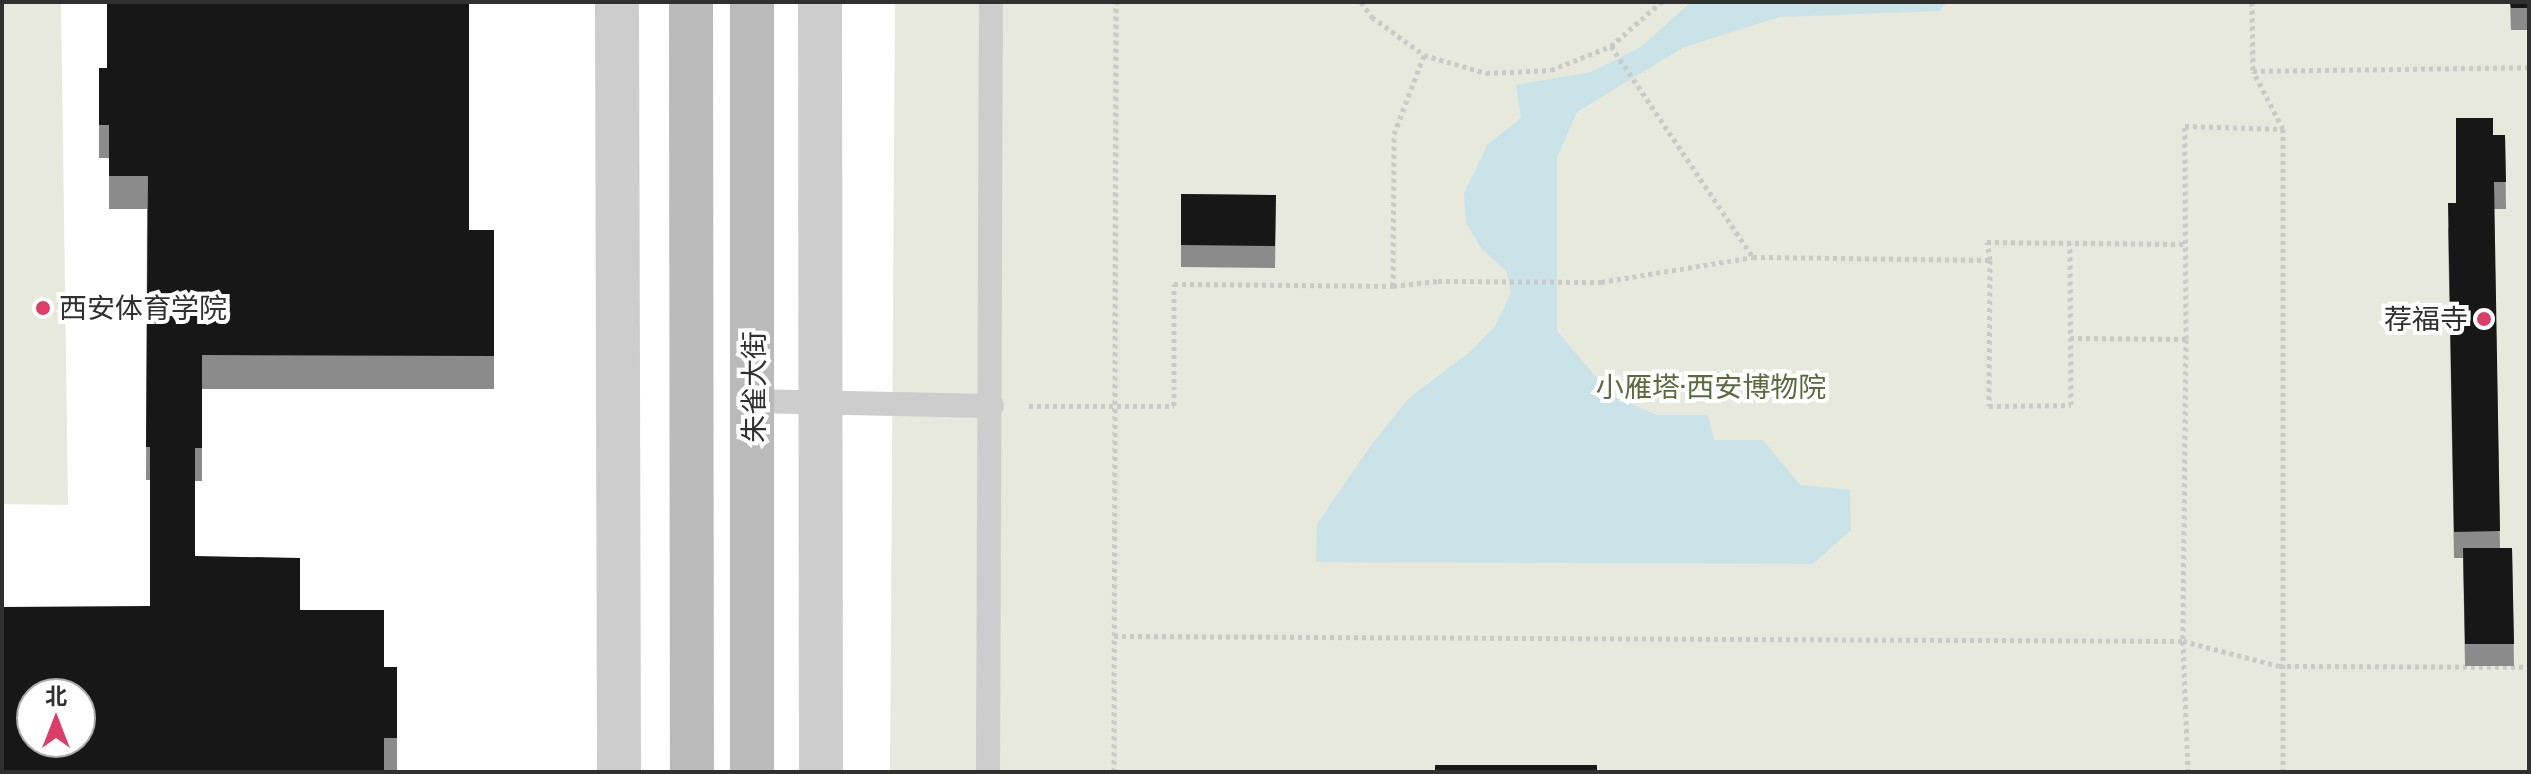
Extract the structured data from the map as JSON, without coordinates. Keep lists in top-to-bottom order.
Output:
{
  "streets": {
    "main road": ["朱雀大街"]
  },
  "parks": ["小雁塔·西安博物院"],
  "places": ["西安体育学院", "荐福寺"],
  "north": "top"
}
